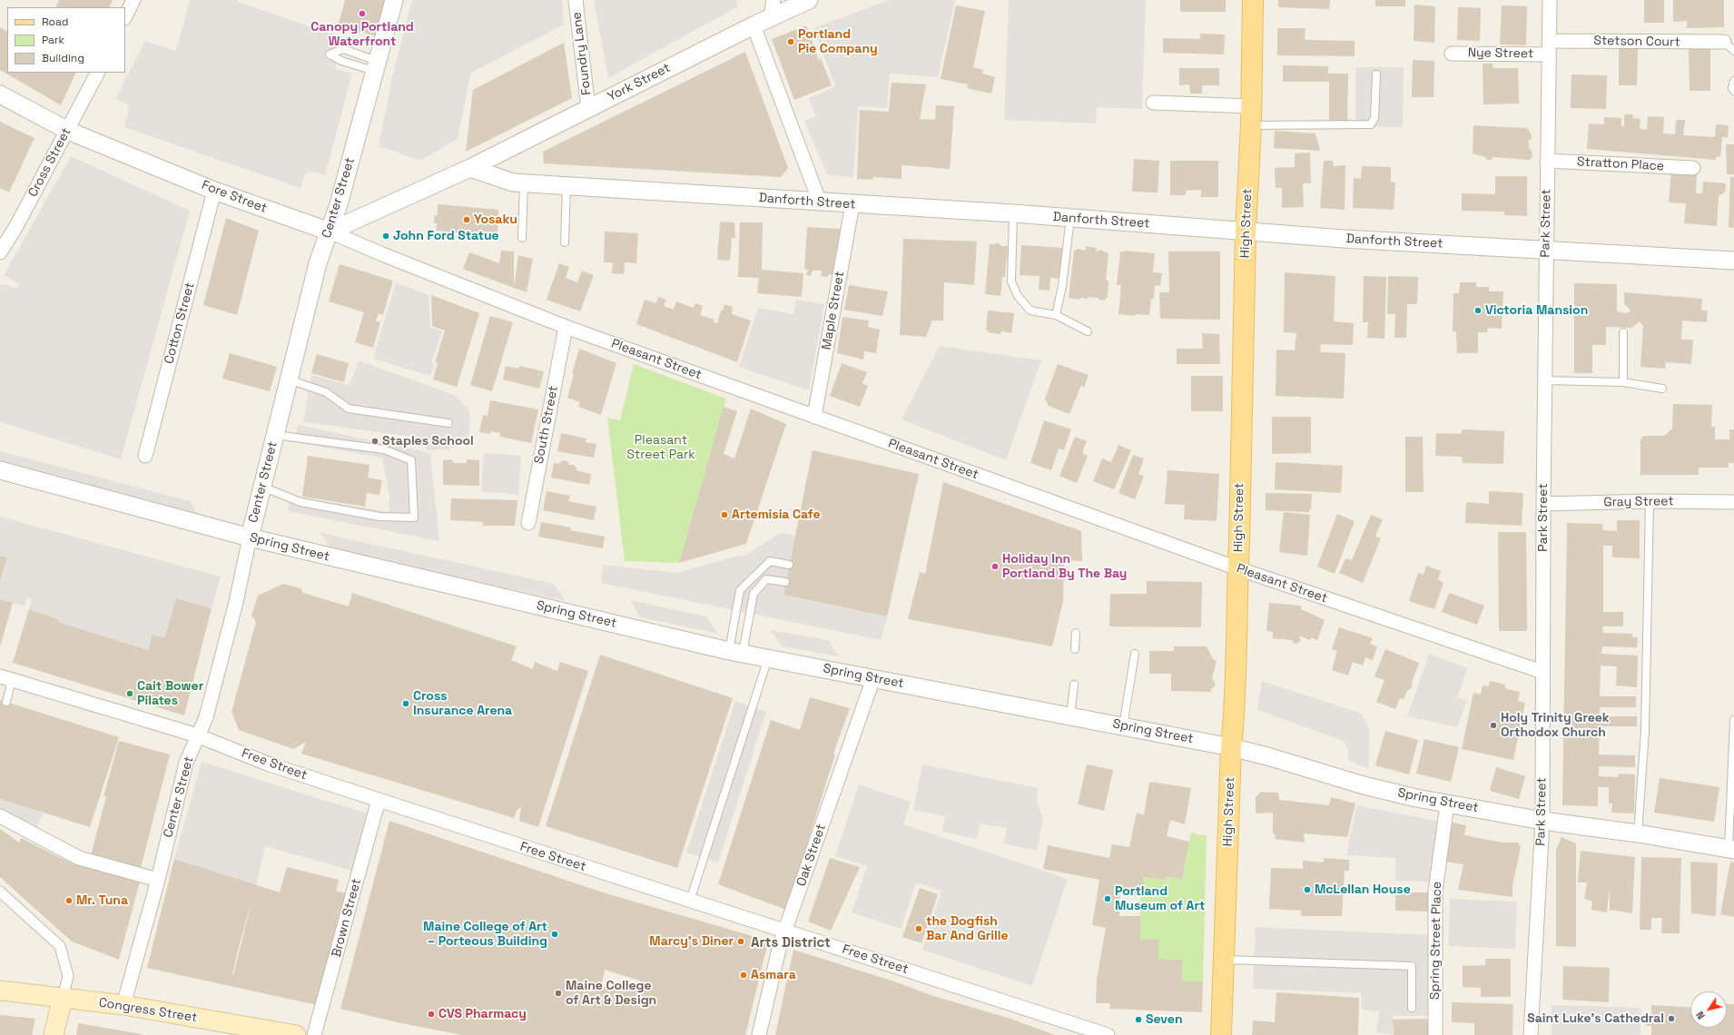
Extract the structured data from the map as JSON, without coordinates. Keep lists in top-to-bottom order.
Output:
{
  "streets": {
    "main road": ["High Street", "Congress Street"],
    "street": [
      "Stetson Court",
      "Foundry Lane",
      "Nye Street",
      "York Street",
      "Cross Street",
      "Stratton Place",
      "Fore Street",
      "Center Street",
      "Danforth Street",
      "Park Street",
      "Maple Street",
      "Cotton Street",
      "Pleasant Street",
      "South Street",
      "Gray Street",
      "Spring Street",
      "Free Street",
      "Oak Street",
      "Brown Street",
      "Spring Street Place"
    ]
  },
  "crossings": [
    ["Stetson Court", "Nye Street"],
    ["Stetson Court", "Park Street"],
    ["Foundry Lane", "York Street"],
    ["Nye Street", "Park Street"],
    ["York Street", "Danforth Street"],
    ["Cross Street", "Fore Street"],
    ["Stratton Place", "Park Street"],
    ["Fore Street", "Center Street"],
    ["Fore Street", "Cotton Street"],
    ["Fore Street", "Pleasant Street"],
    ["Center Street", "Pleasant Street"],
    ["Center Street", "Spring Street"],
    ["Center Street", "Free Street"],
    ["Center Street", "Congress Street"],
    ["Danforth Street", "High Street"],
    ["Danforth Street", "Park Street"],
    ["Danforth Street", "Maple Street"],
    ["High Street", "Pleasant Street"],
    ["High Street", "Spring Street"],
    ["Park Street", "Pleasant Street"],
    ["Park Street", "Gray Street"],
    ["Park Street", "Spring Street"],
    ["Maple Street", "Pleasant Street"],
    ["Pleasant Street", "South Street"],
    ["Spring Street", "Oak Street"],
    ["Spring Street", "Spring Street Place"],
    ["Free Street", "Oak Street"],
    ["Free Street", "Brown Street"]
  ],
  "districts": ["Arts District"],
  "parks": ["Pleasant Street Park"],
  "places": [
    "Canopy Portland Waterfront",
    "Portland Pie Company",
    "Yosaku",
    "John Ford Statue",
    "Victoria Mansion",
    "Staples School",
    "Artemisia Cafe",
    "Holiday Inn Portland By The Bay",
    "Cait Bower Pilates",
    "Cross Insurance Arena",
    "Holy Trinity Greek Orthodox Church",
    "McLellan House",
    "Portland Museum of Art",
    "Mr. Tuna",
    "the Dogfish Bar And Grille",
    "Maine College of Art – Porteous Building",
    "Marcy's Diner",
    "Asmara",
    "Maine College of Art & Design",
    "CVS Pharmacy",
    "Saint Luke's Cathedral",
    "Seven"
  ],
  "legend": ["Road", "Park", "Building"],
  "north": "bottom left"
}
